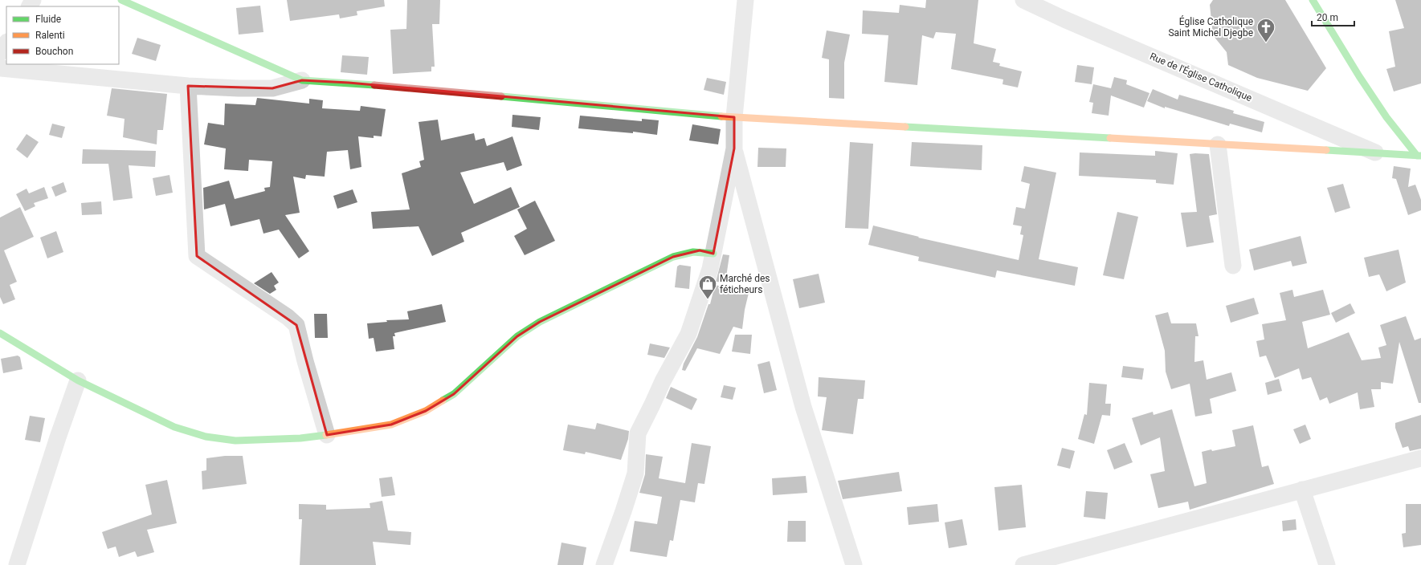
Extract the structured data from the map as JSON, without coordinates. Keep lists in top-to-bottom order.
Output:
{
  "streets": {
    "street": ["Rue de l'Église Catholique"]
  },
  "places": {
    "church": ["Église Catholique Saint Michel Djegbe"],
    "shop": ["Marché des féticheurs"]
  },
  "legend": ["Fluide", "Ralenti", "Bouchon"],
  "scale_bar": "20 m"
}
